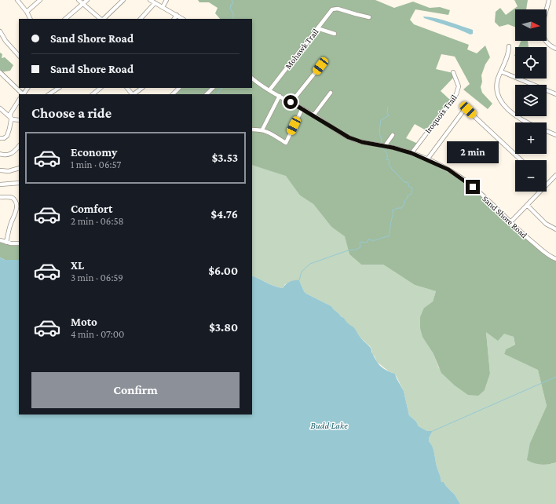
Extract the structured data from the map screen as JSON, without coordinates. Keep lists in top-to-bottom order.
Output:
{
  "streets": {
    "street": ["Mohawk Trail", "Iroquois Trail", "Sand Shore Road"]
  },
  "crossings": [
    ["Mohawk Trail", "Sand Shore Road"],
    ["Iroquois Trail", "Sand Shore Road"]
  ],
  "water": ["Budd Lake"],
  "north": "right",
  "page": {
    "map_buttons": ["+", "−"],
    "banner": ["Sand Shore Road", "Sand Shore Road"],
    "heading": "Choose a ride",
    "list": [
      {
        "name": "Economy",
        "note": "1 min · 06:57",
        "value": "$3.53"
      },
      {
        "name": "Comfort",
        "note": "2 min · 06:58",
        "value": "$4.76"
      },
      {
        "name": "XL",
        "note": "3 min · 06:59",
        "value": "$6.00"
      },
      {
        "name": "Moto",
        "note": "4 min · 07:00",
        "value": "$3.80"
      }
    ],
    "bubble": "2 min",
    "buttons": "Confirm"
  }
}
